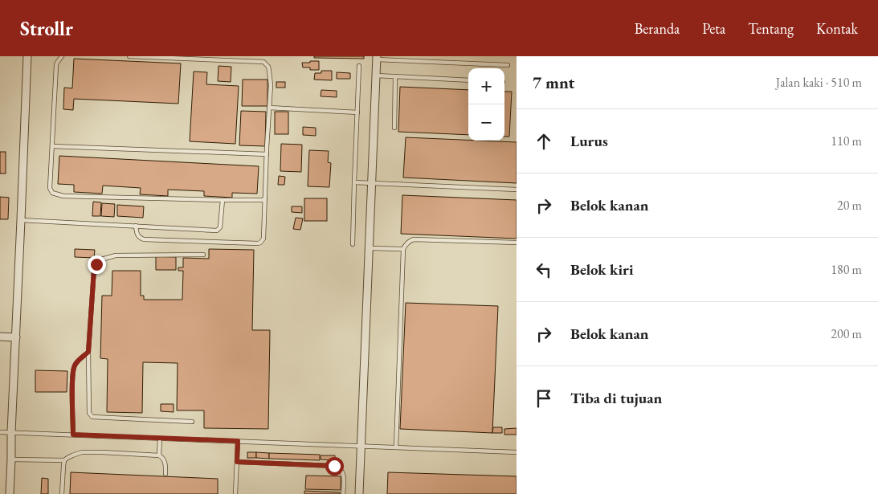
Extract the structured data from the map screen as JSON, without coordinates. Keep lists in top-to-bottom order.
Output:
{
  "page": {
    "header": "Strollr",
    "nav": [
      "Beranda",
      "Peta",
      "Tentang",
      "Kontak"
    ],
    "heading": ["7 mnt", "Jalan kaki · 510 m"],
    "map_buttons": ["+", "−"],
    "list": [
      ["Lurus", "110 m"],
      ["Belok kanan", "20 m"],
      ["Belok kiri", "180 m"],
      ["Belok kanan", "200 m"],
      "Tiba di tujuan"
    ]
  }
}
